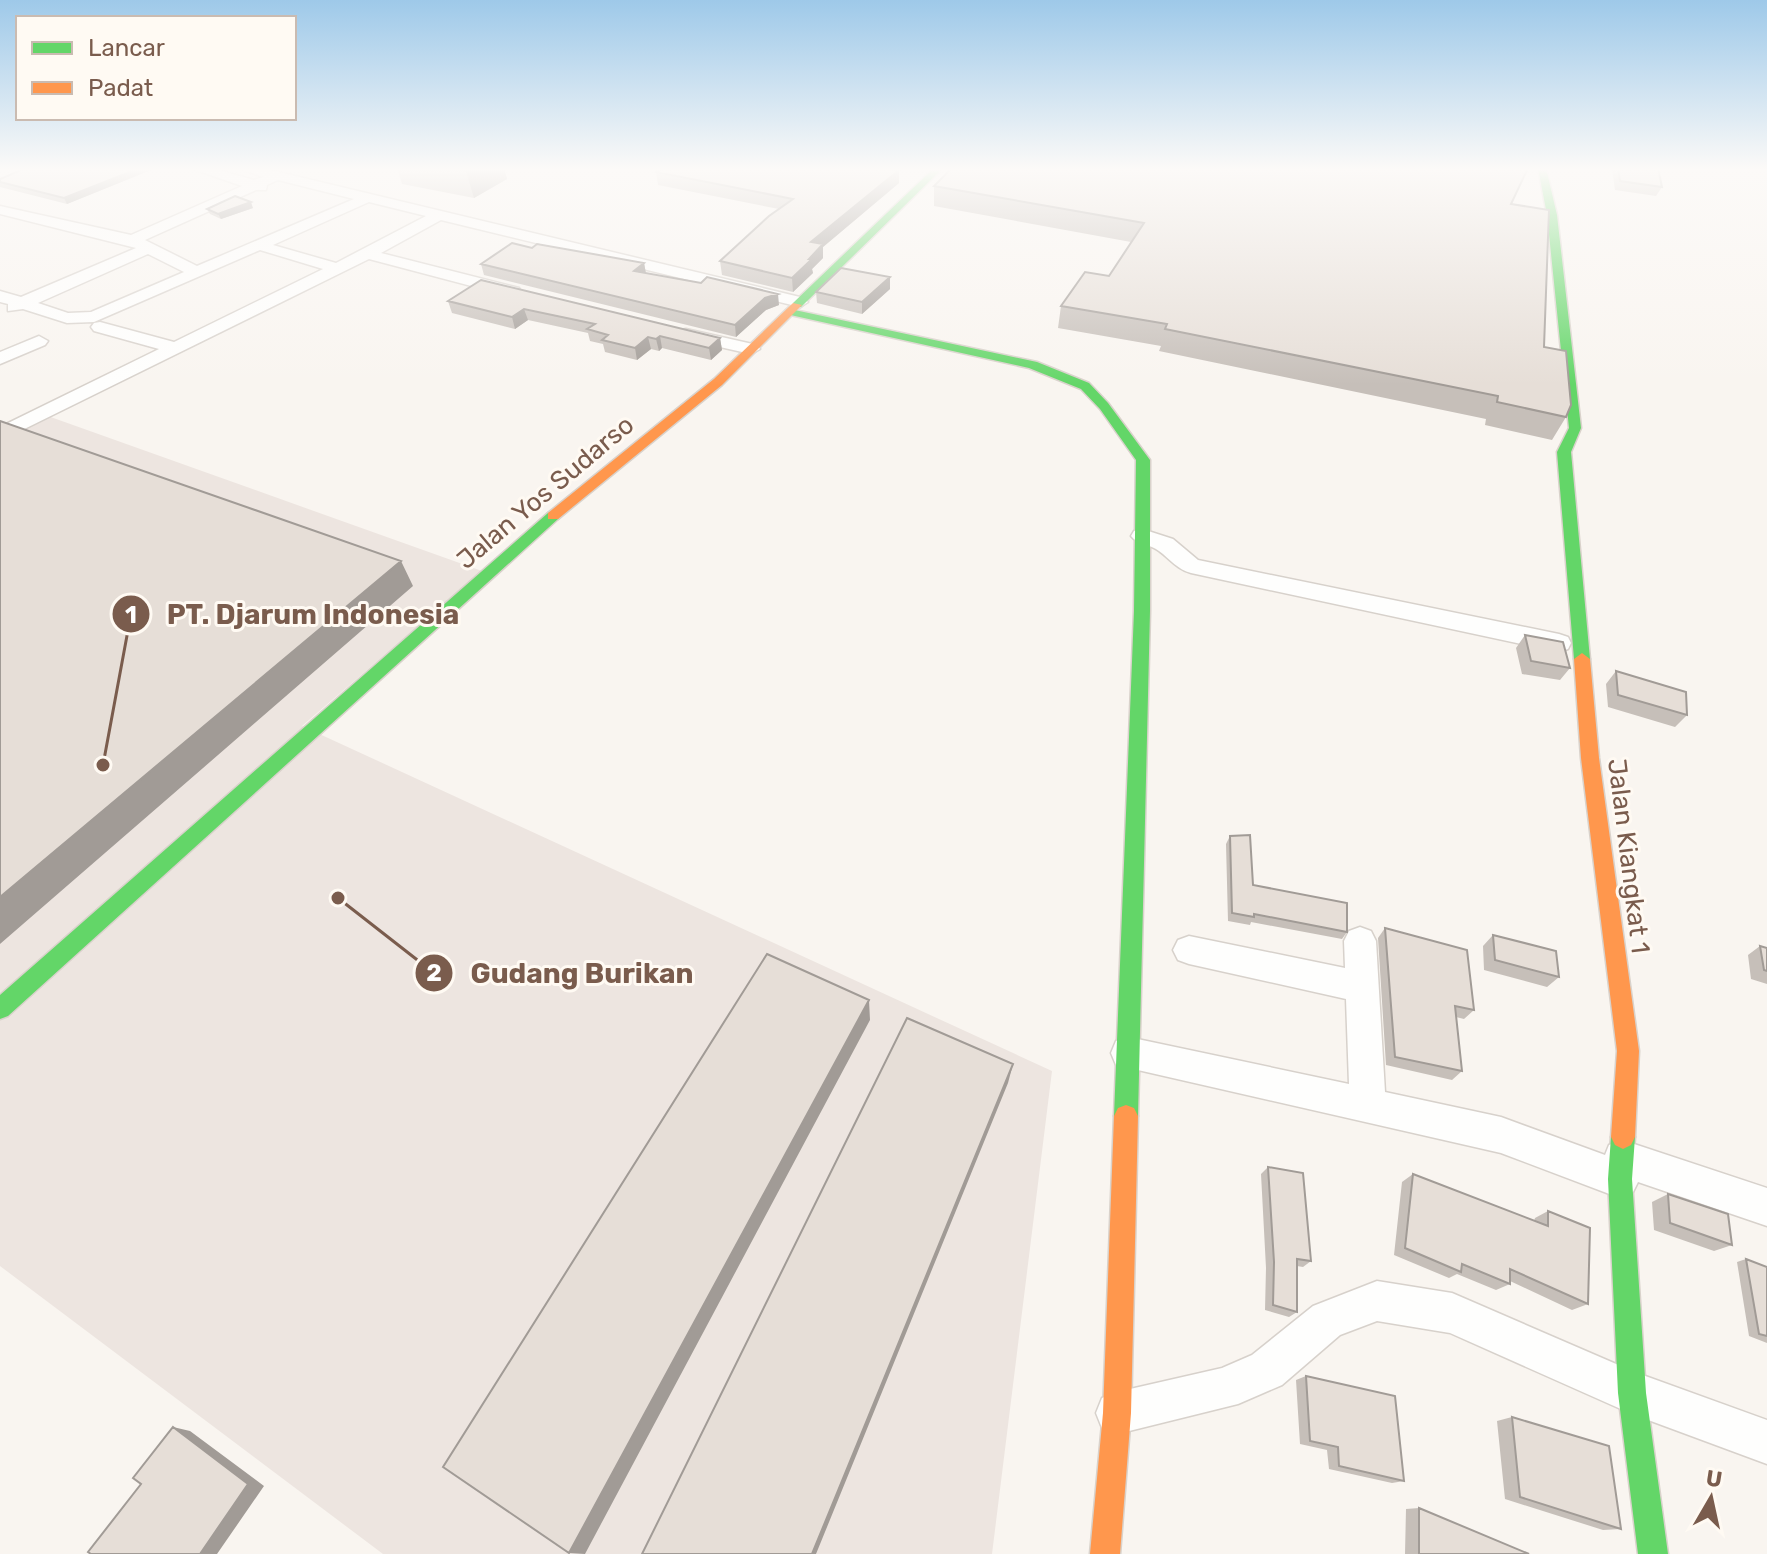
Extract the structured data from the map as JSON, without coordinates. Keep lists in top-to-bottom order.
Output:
{
  "streets": {
    "street": ["Jalan Yos Sudarso", "Jalan Kiangkat 1"]
  },
  "places": ["PT. Djarum Indonesia", "Gudang Burikan"],
  "legend": ["Lancar", "Padat"],
  "north": "top"
}
